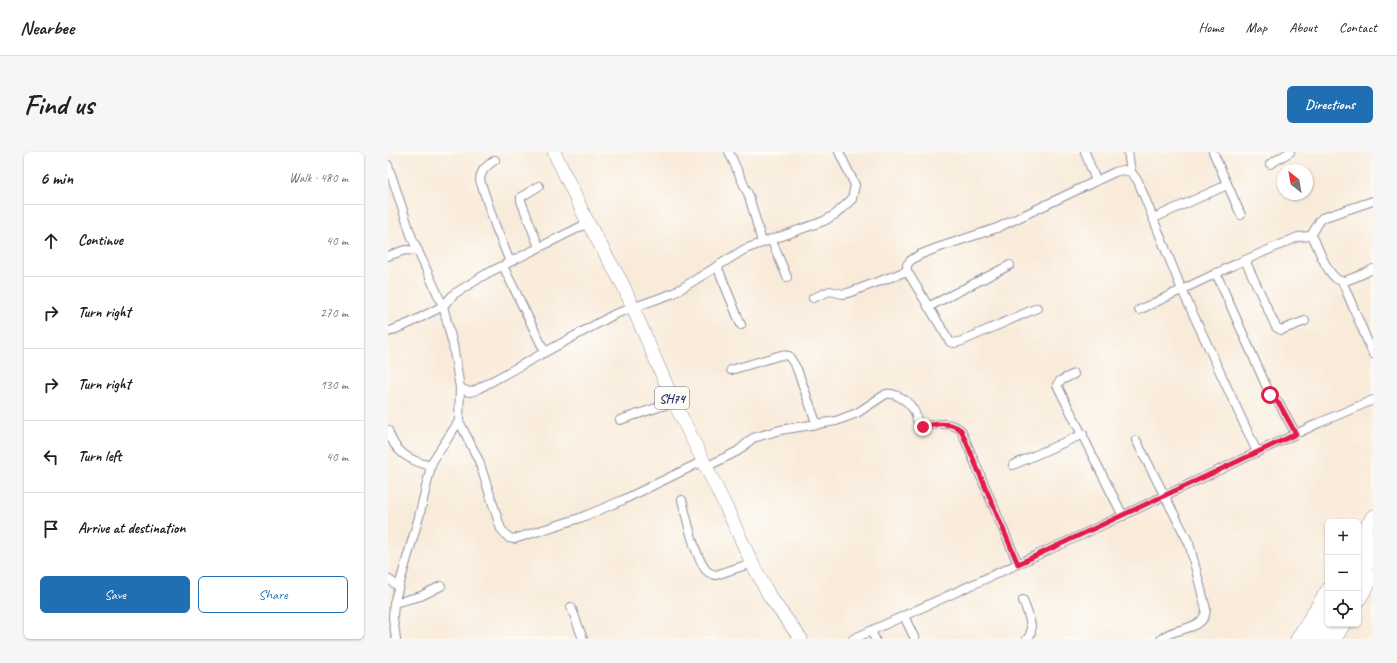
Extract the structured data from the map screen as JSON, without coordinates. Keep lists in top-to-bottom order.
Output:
{
  "streets": {
    "main road": ["SH74"]
  },
  "north": "top left",
  "page": {
    "header": "Nearbee",
    "nav": [
      "Home",
      "Map",
      "About",
      "Contact"
    ],
    "buttons": [
      "Directions",
      ["Save", "Share"]
    ],
    "title": "Find us",
    "heading": ["6 min", "Walk · 480 m"],
    "list": [
      ["Continue", "40 m"],
      ["Turn right", "270 m"],
      ["Turn right", "130 m"],
      ["Turn left", "40 m"],
      "Arrive at destination"
    ],
    "map_buttons": ["+", "−"]
  }
}
